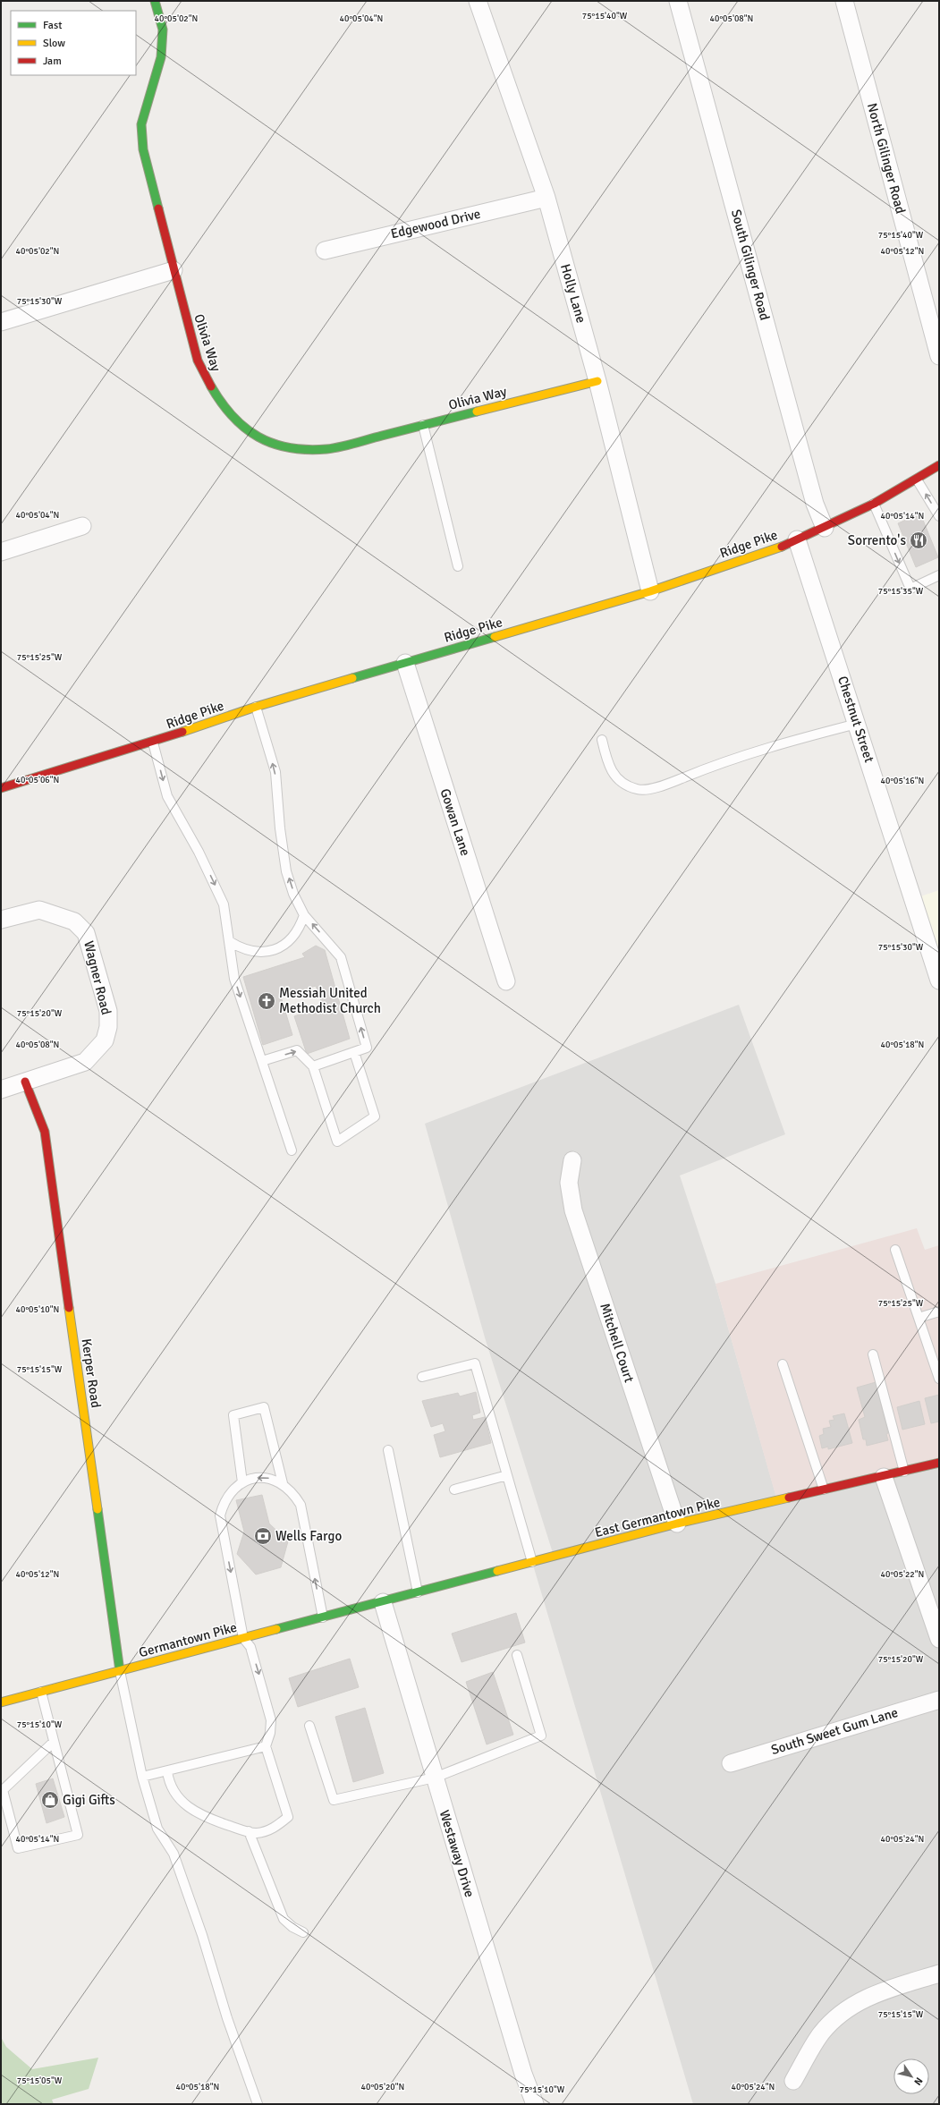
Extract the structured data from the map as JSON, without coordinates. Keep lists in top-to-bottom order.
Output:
{
  "streets": {
    "main road": [
      "Olivia Way",
      "Ridge Pike",
      "Kerper Road",
      "East Germantown Pike",
      "Germantown Pike"
    ],
    "street": [
      "North Gilinger Road",
      "Edgewood Drive",
      "South Gilinger Road",
      "Holly Lane",
      "Chestnut Street",
      "Gowan Lane",
      "Wagner Road",
      "Mitchell Court",
      "South Sweet Gum Lane",
      "Westaway Drive"
    ]
  },
  "crossings": [
    ["Edgewood Drive", "Holly Lane"],
    ["South Gilinger Road", "Ridge Pike"],
    ["Holly Lane", "Olivia Way"],
    ["Holly Lane", "Ridge Pike"],
    ["Ridge Pike", "Chestnut Street"],
    ["Ridge Pike", "Gowan Lane"],
    ["Wagner Road", "Kerper Road"],
    ["Mitchell Court", "East Germantown Pike"],
    ["Kerper Road", "Germantown Pike"],
    ["East Germantown Pike", "Germantown Pike"],
    ["East Germantown Pike", "Westaway Drive"],
    ["Germantown Pike", "Westaway Drive"]
  ],
  "places": {
    "restaurant": ["Sorrento's"],
    "church": ["Messiah United Methodist Church"],
    "bank": ["Wells Fargo"],
    "shop": ["Gigi Gifts"]
  },
  "legend": ["Fast", "Slow", "Jam"],
  "north": "bottom right",
  "coordinates": [
    "75°15'40\"W",
    "40°05'02\"N",
    "40°05'04\"N",
    "40°05'08\"N",
    "40°05'12\"N",
    "75°15'30\"W",
    "40°05'14\"N",
    "75°15'35\"W",
    "75°15'25\"W",
    "40°05'06\"N",
    "40°05'16\"N",
    "75°15'20\"W",
    "40°05'18\"N",
    "40°05'10\"N",
    "75°15'15\"W",
    "40°05'22\"N",
    "75°15'10\"W",
    "40°05'24\"N",
    "75°15'05\"W",
    "40°05'20\"N"
  ]
}
